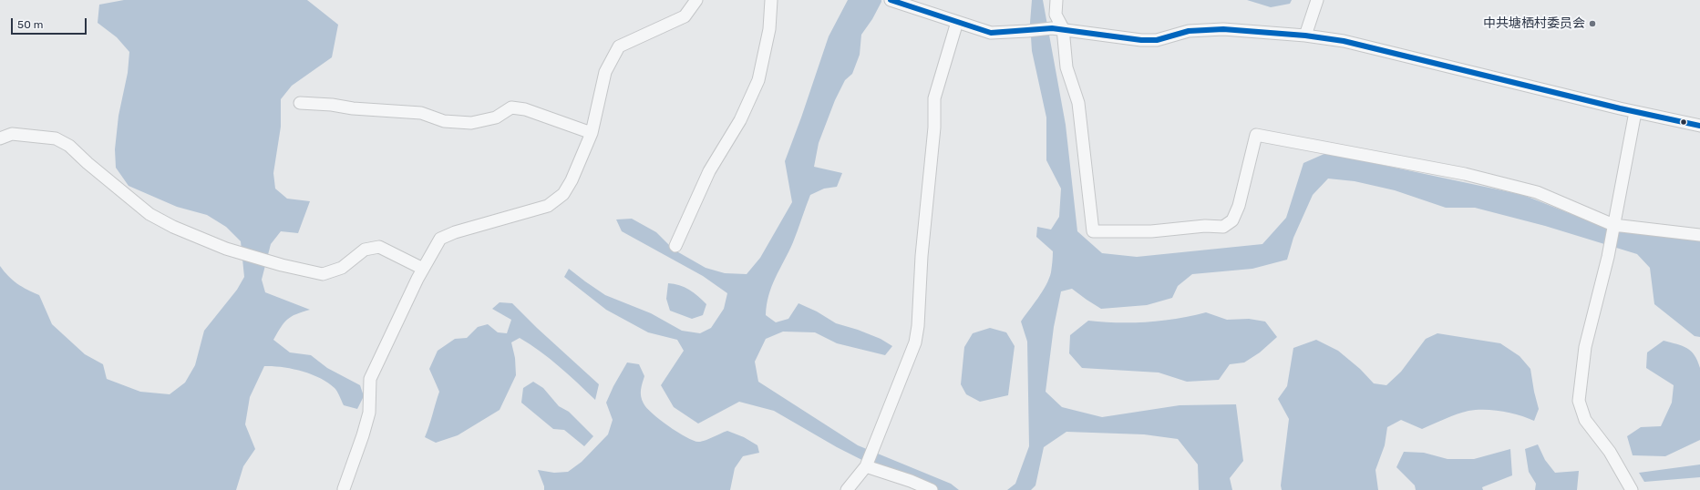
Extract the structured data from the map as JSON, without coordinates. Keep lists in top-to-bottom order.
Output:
{
  "places": ["中共塘栖村委员会"],
  "scale_bar": "50 m"
}
